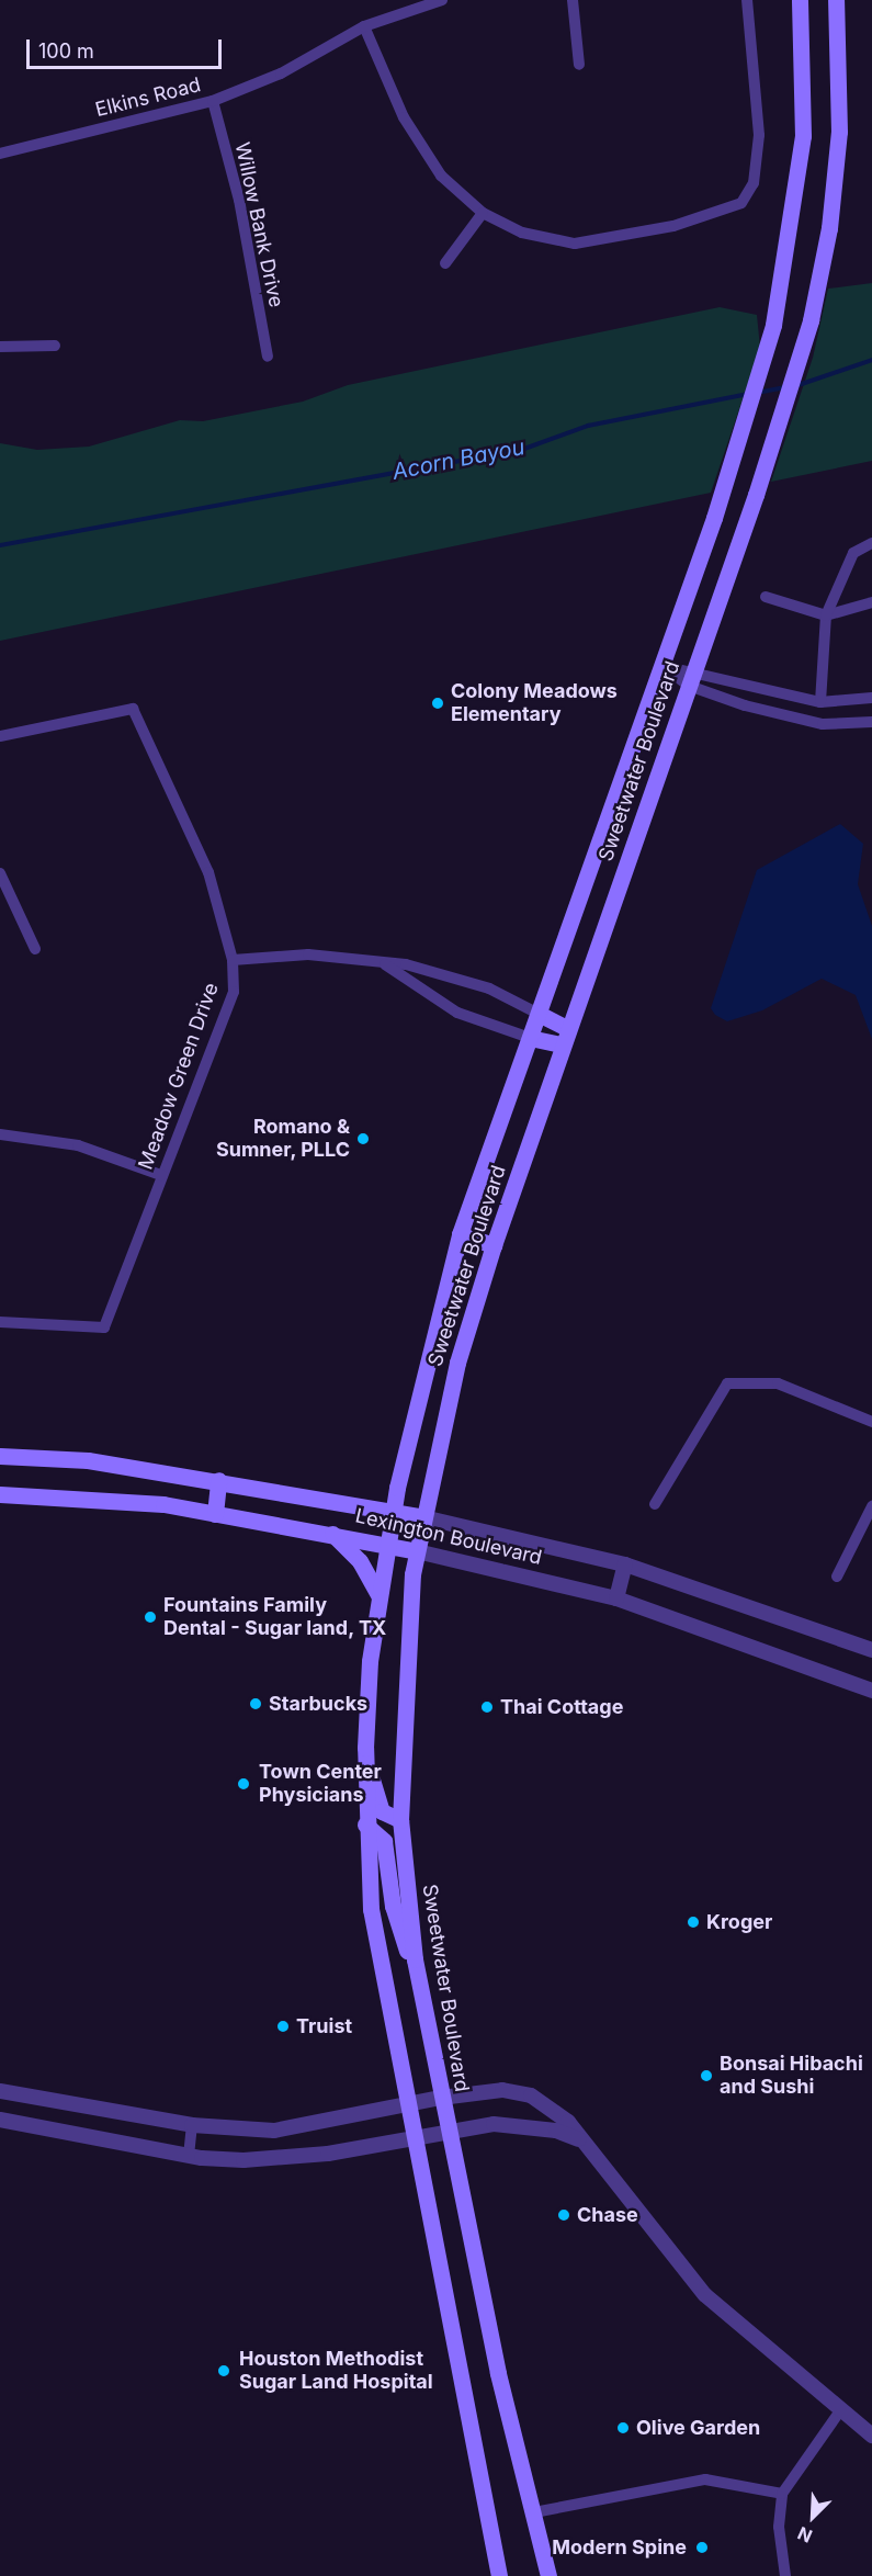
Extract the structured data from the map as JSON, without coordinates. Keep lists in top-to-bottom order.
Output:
{
  "streets": {
    "main road": ["Sweetwater Boulevard", "Lexington Boulevard"],
    "street": ["Elkins Road", "Willow Bank Drive", "Meadow Green Drive"]
  },
  "crossings": [
    ["Elkins Road", "Willow Bank Drive"],
    ["Sweetwater Boulevard", "Lexington Boulevard"]
  ],
  "water": ["Acorn Bayou"],
  "places": [
    "Colony Meadows Elementary",
    "Romano & Sumner, PLLC",
    "Fountains Family Dental - Sugar land, TX",
    "Starbucks",
    "Thai Cottage",
    "Town Center Physicians",
    "Kroger",
    "Truist",
    "Bonsai Hibachi and Sushi",
    "Chase",
    "Houston Methodist Sugar Land Hospital",
    "Olive Garden",
    "Modern Spine"
  ],
  "scale_bar": "100 m",
  "north": "bottom left"
}
